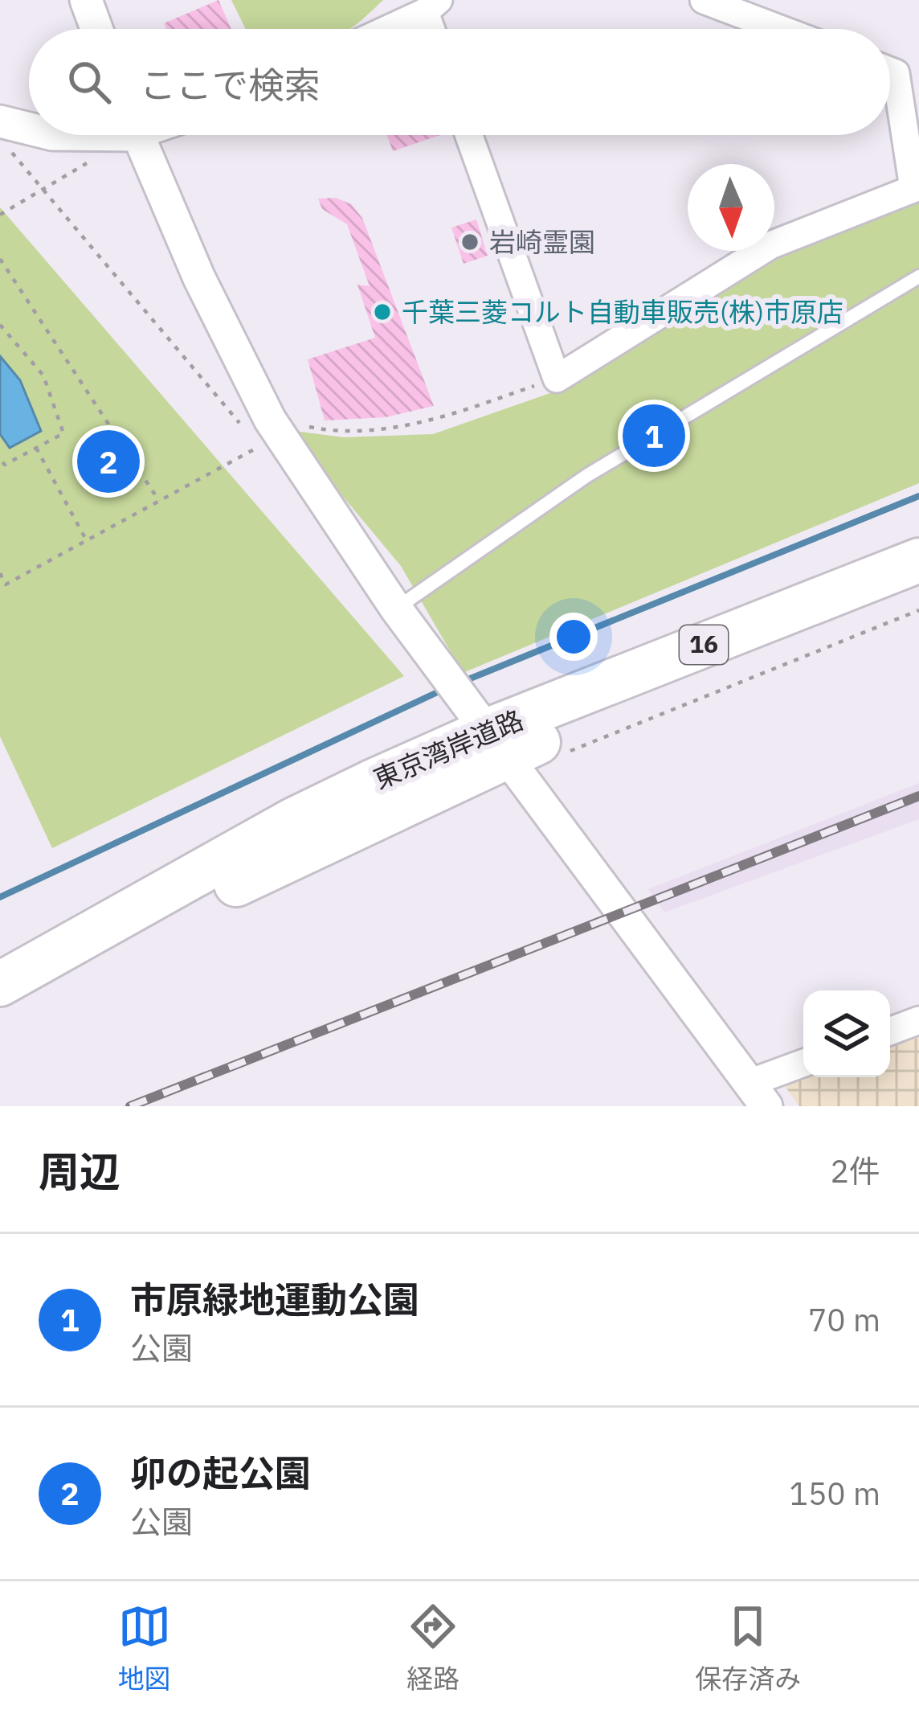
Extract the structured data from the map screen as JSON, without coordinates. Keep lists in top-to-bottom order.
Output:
{
  "streets": {
    "highway": ["16", "東京湾岸道路"]
  },
  "places": ["岩崎霊園", "千葉三菱コルト自動車販売(株)市原店"],
  "north": "bottom",
  "page": {
    "search": "ここで検索",
    "pins": ["1", "2"],
    "heading": ["周辺", "2件"],
    "list": [
      {
        "mark": "1",
        "name": "市原緑地運動公園",
        "note": "公園",
        "value": "70 m"
      },
      {
        "mark": "2",
        "name": "卯の起公園",
        "note": "公園",
        "value": "150 m"
      }
    ],
    "nav": ["地図", "経路", "保存済み"]
  }
}
